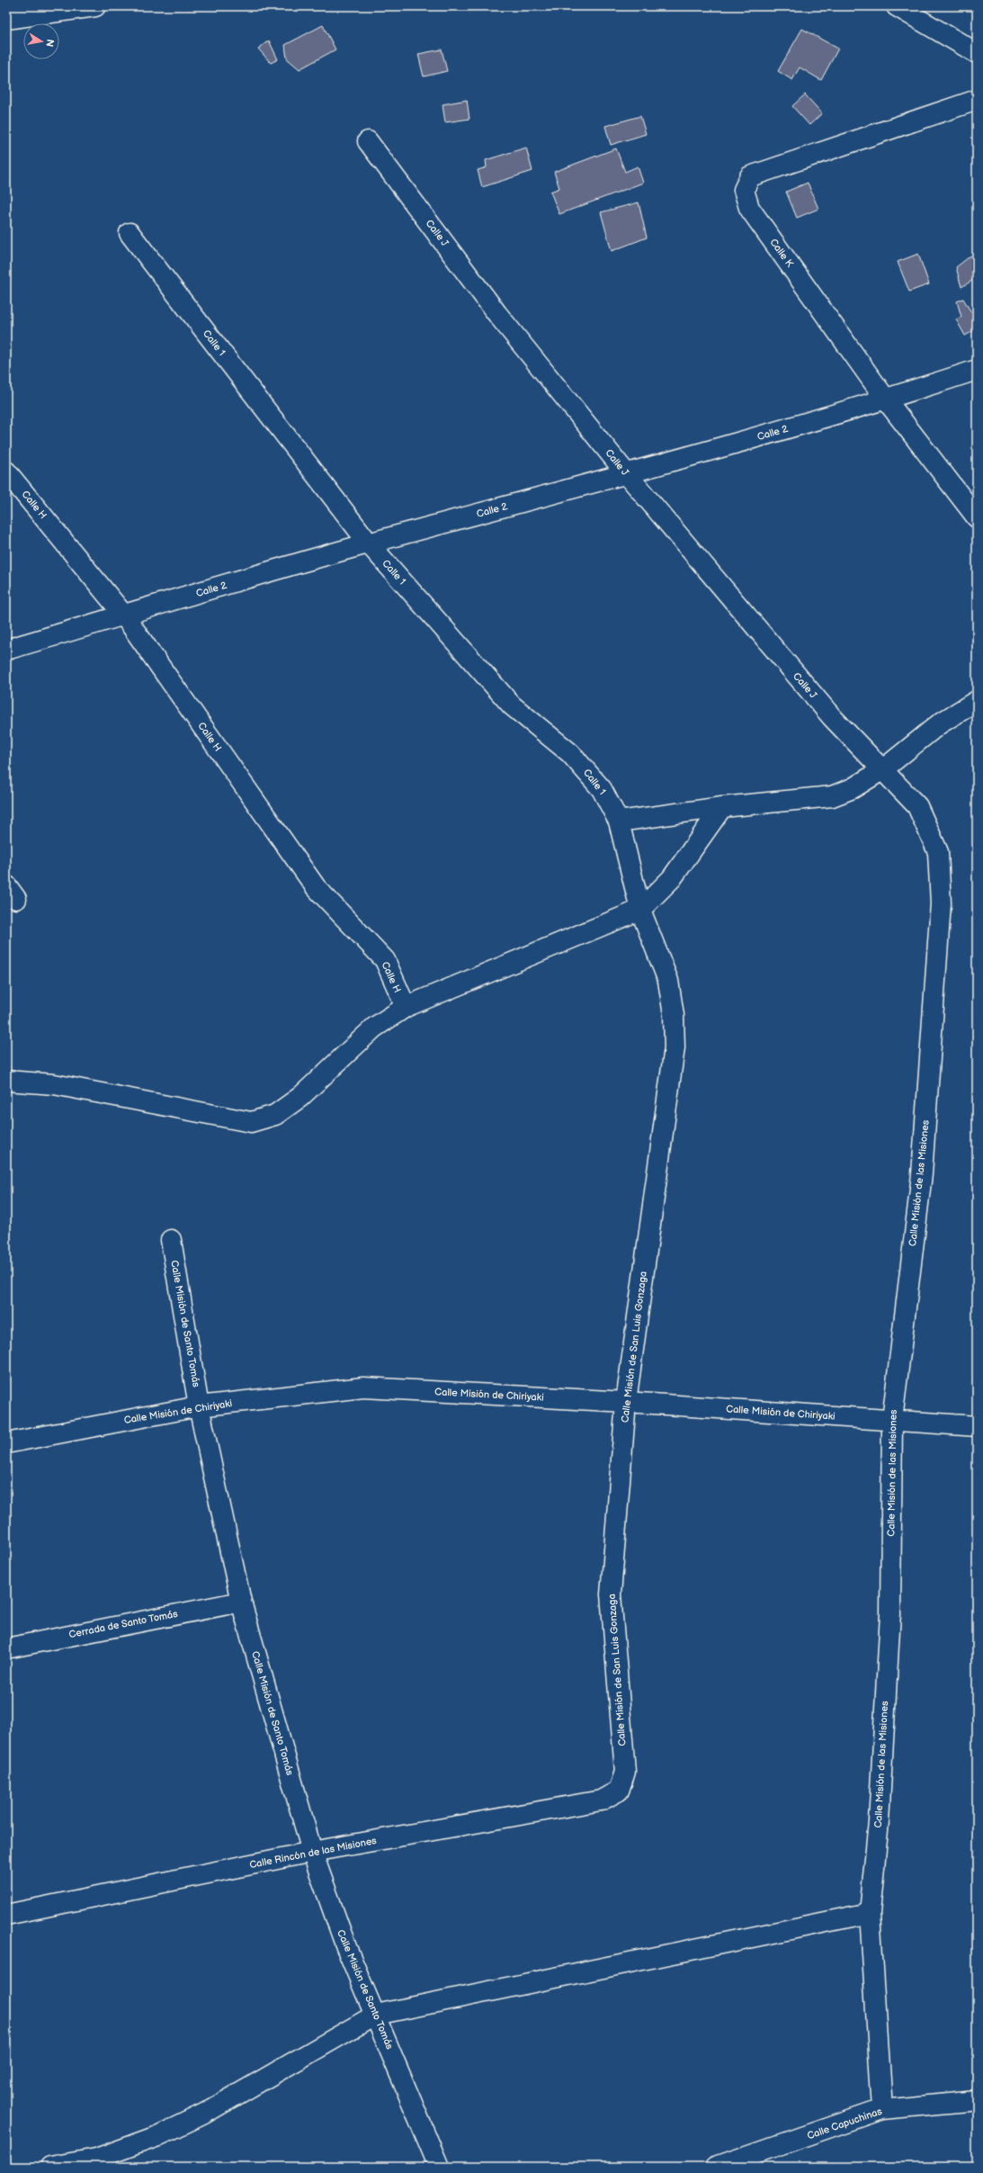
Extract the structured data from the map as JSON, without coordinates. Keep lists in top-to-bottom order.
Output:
{
  "streets": {
    "street": [
      "Calle J",
      "Calle K",
      "Calle 1",
      "Calle 2",
      "Calle H",
      "Calle Misión de las Misiones",
      "Calle Misión de Santo Tomás",
      "Calle Misión de San Luis Gonzaga",
      "Calle Misión de Chiriyaki",
      "Cerrada de Santo Tomás",
      "Calle Rincón de las Misiones",
      "Calle Capuchinas"
    ]
  },
  "crossings": [
    ["Calle J", "Calle 2"],
    ["Calle J", "Calle Misión de las Misiones"],
    ["Calle K", "Calle 2"],
    ["Calle 1", "Calle 2"],
    ["Calle 1", "Calle Misión de San Luis Gonzaga"],
    ["Calle 2", "Calle H"],
    ["Calle Misión de las Misiones", "Calle Misión de Chiriyaki"],
    ["Calle Misión de las Misiones", "Calle Capuchinas"],
    ["Calle Misión de Santo Tomás", "Calle Misión de Chiriyaki"],
    ["Calle Misión de Santo Tomás", "Cerrada de Santo Tomás"],
    ["Calle Misión de Santo Tomás", "Calle Rincón de las Misiones"],
    ["Calle Misión de San Luis Gonzaga", "Calle Misión de Chiriyaki"],
    ["Calle Misión de San Luis Gonzaga", "Calle Rincón de las Misiones"]
  ],
  "north": "right"
}
